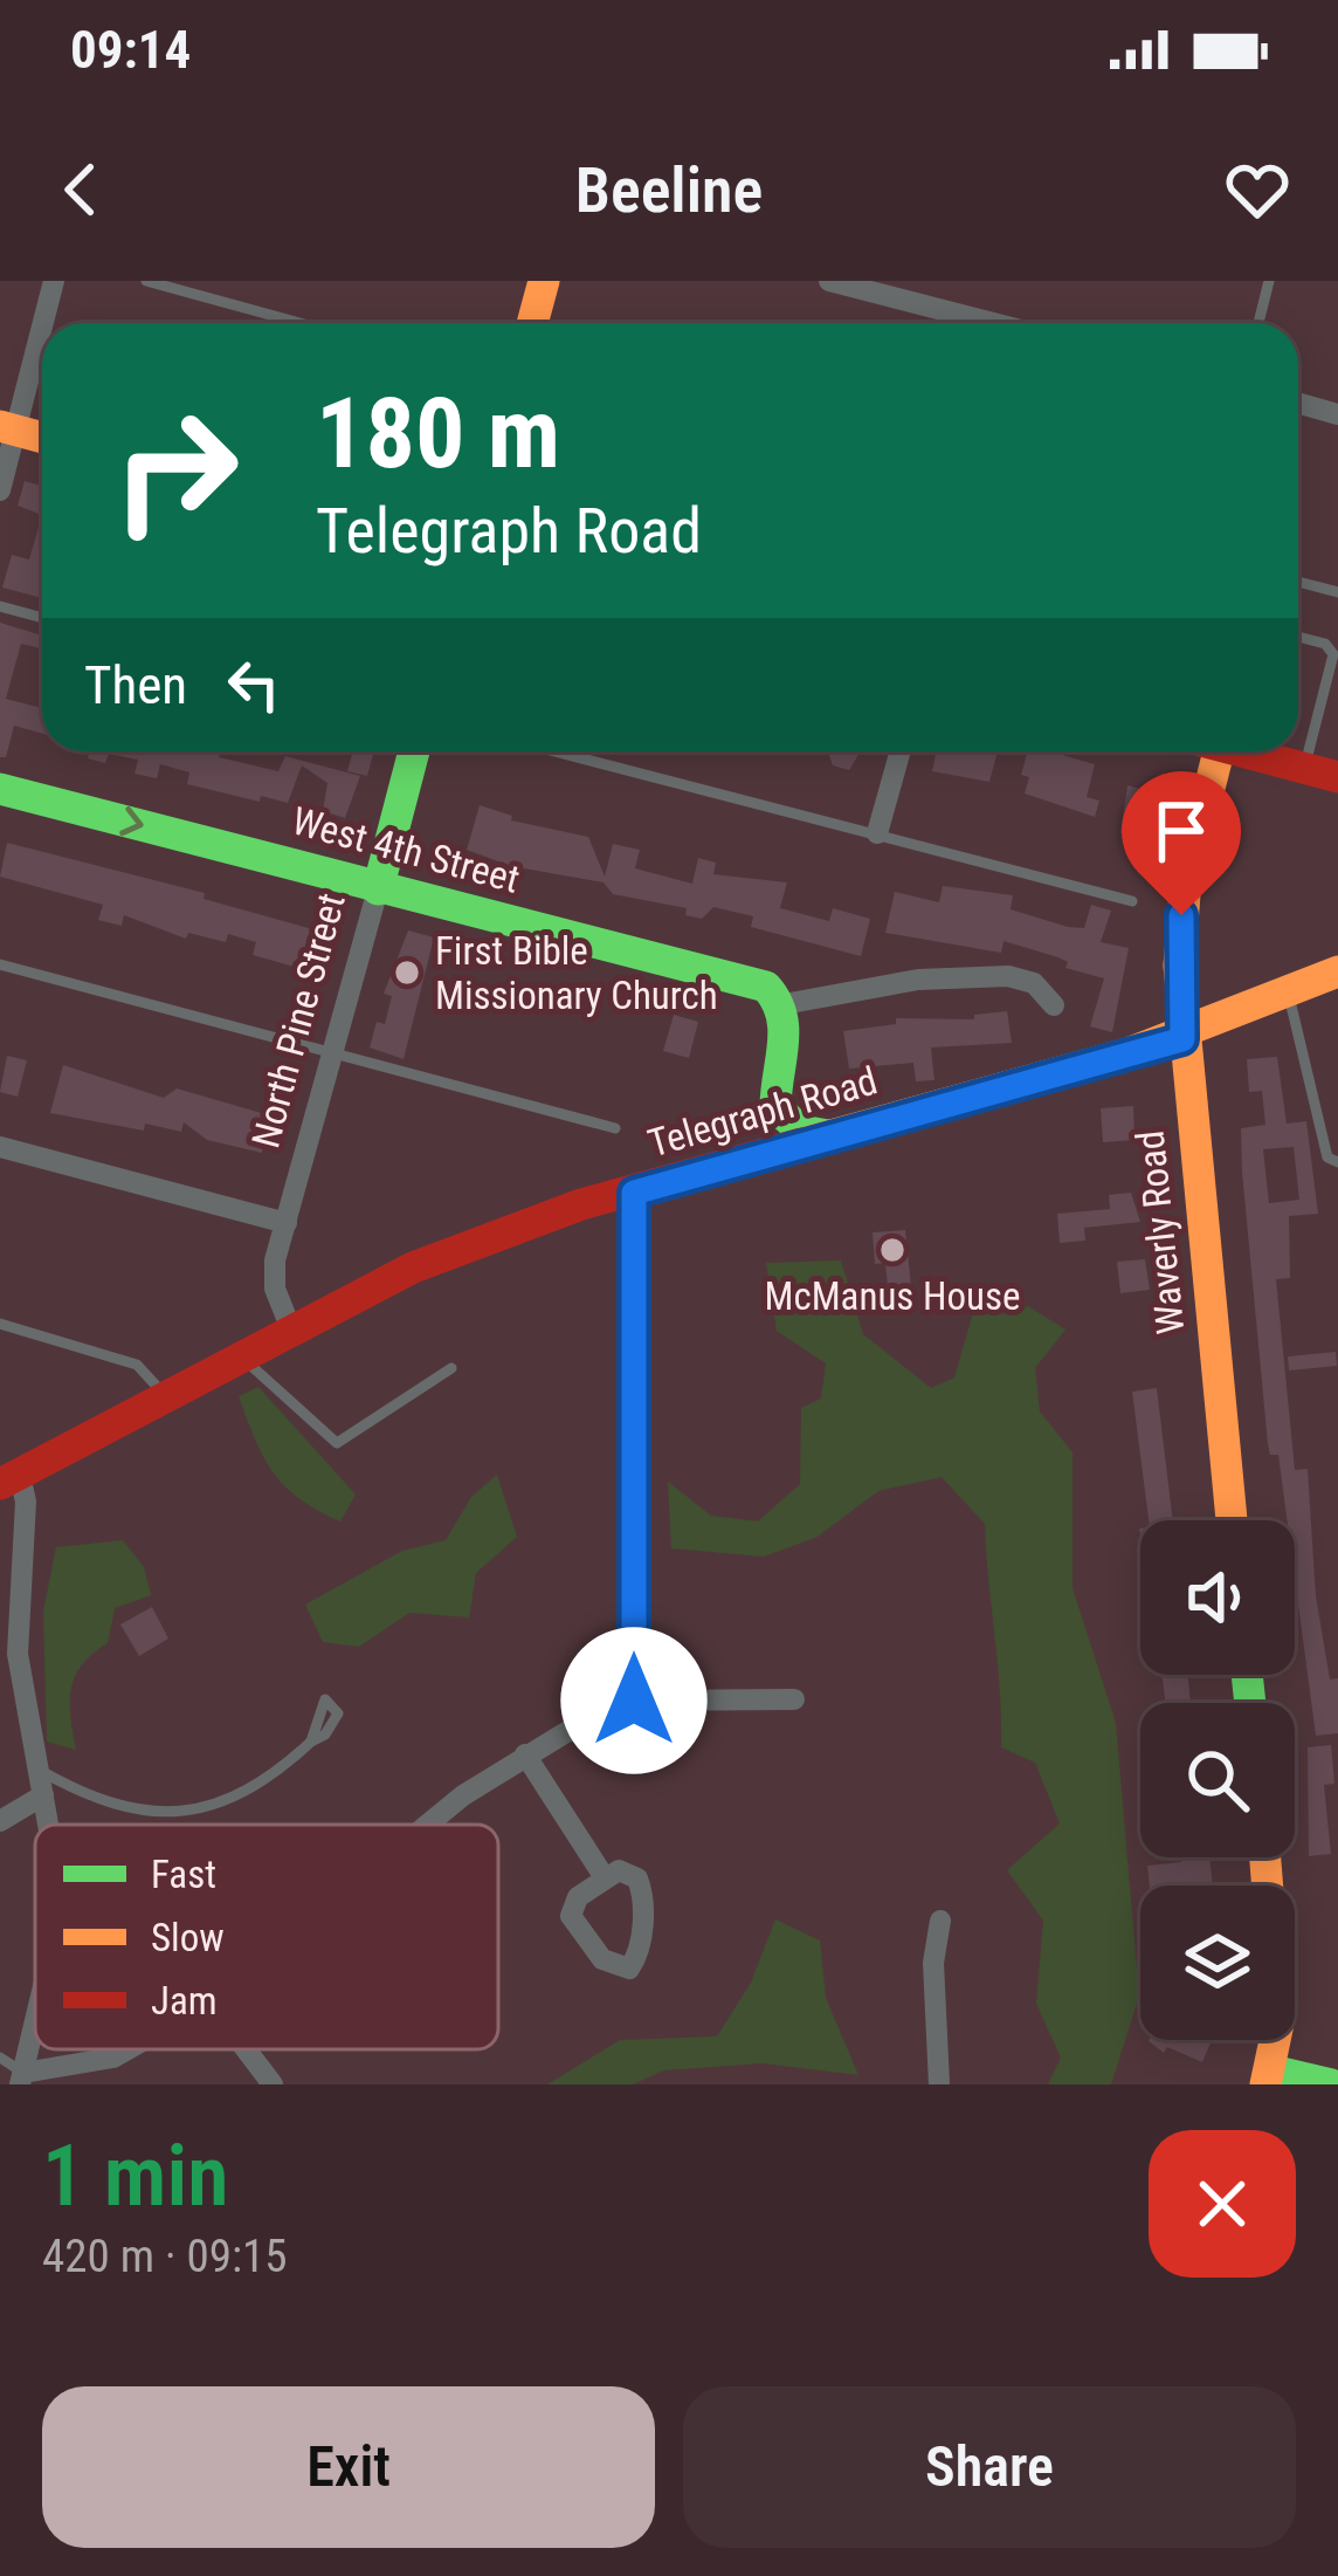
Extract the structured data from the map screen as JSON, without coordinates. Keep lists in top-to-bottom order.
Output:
{
  "streets": {
    "street": [
      "West 4th Street",
      "North Pine Street",
      "Telegraph Road",
      "Waverly Road"
    ]
  },
  "crossings": [
    ["West 4th Street", "North Pine Street"],
    ["North Pine Street", "Telegraph Road"],
    ["Telegraph Road", "Waverly Road"]
  ],
  "one_way": ["West 4th Street"],
  "places": ["First Bible Missionary Church", "McManus House"],
  "legend": ["Fast", "Slow", "Jam"],
  "page": {
    "status": "09:14",
    "header": "Beeline",
    "turn": ["180 m", "Telegraph Road"],
    "then": "Then",
    "heading": ["1 min", "420 m · 09:15"],
    "buttons": ["Exit", "Share"]
  }
}
